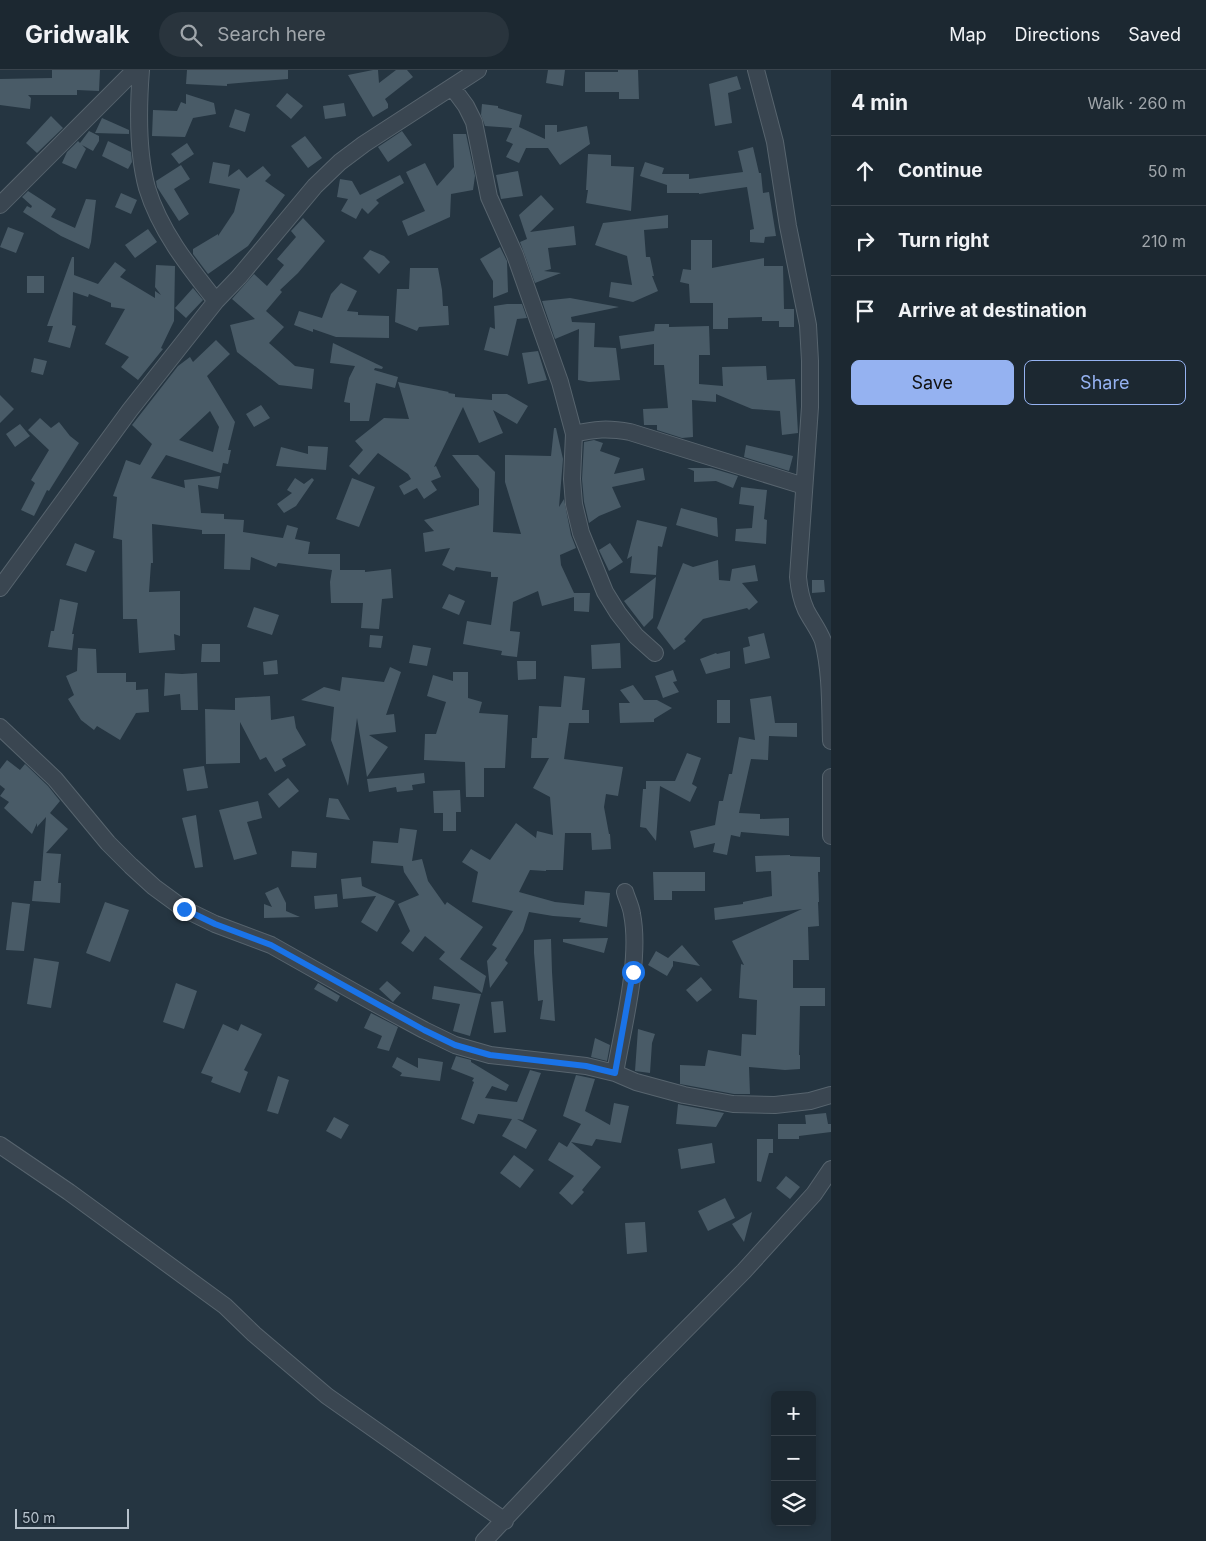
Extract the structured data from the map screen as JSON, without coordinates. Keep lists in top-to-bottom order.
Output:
{
  "scale_bar": "50 m",
  "page": {
    "header": "Gridwalk",
    "search": "Search here",
    "nav": ["Map", "Directions", "Saved"],
    "heading": ["4 min", "Walk · 260 m"],
    "list": [
      ["Continue", "50 m"],
      ["Turn right", "210 m"],
      "Arrive at destination"
    ],
    "buttons": ["Save", "Share"],
    "map_buttons": ["+", "−"],
    "scale": "50 m"
  }
}
